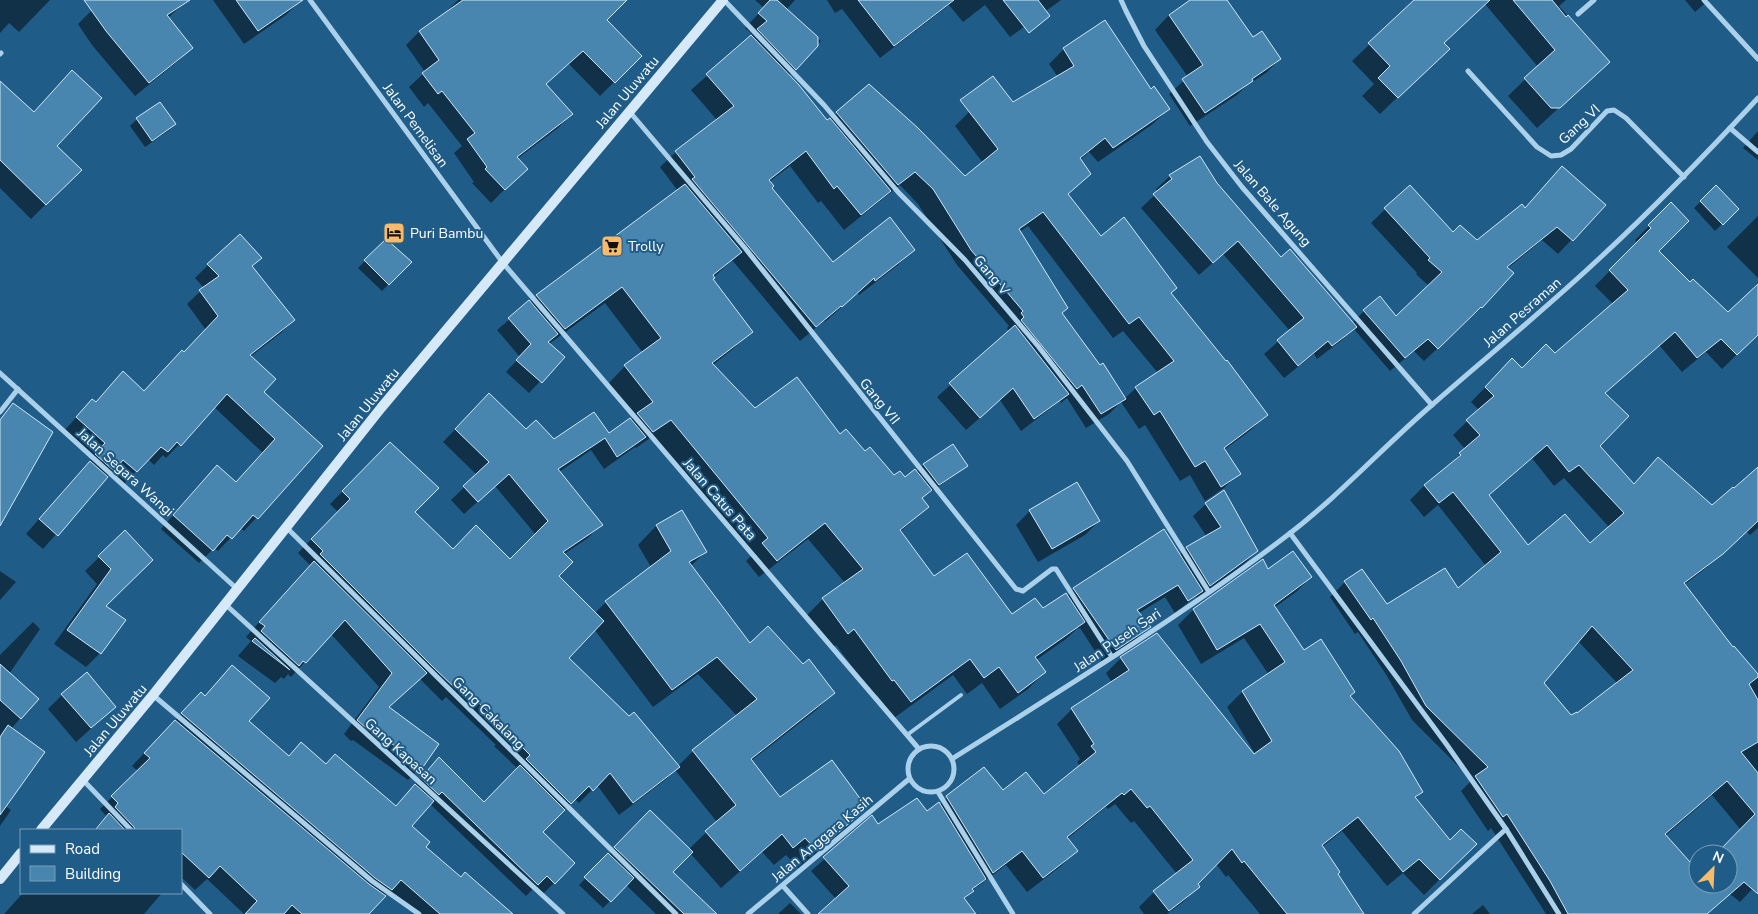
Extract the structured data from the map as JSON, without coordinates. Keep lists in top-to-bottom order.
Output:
{
  "streets": {
    "street": [
      "Jalan Uluwatu",
      "Gang VI",
      "Jalan Pemelisan",
      "Jalan Bale Agung",
      "Gang V",
      "Jalan Pesraman",
      "Gang VII",
      "Jalan Segara Wangi",
      "Jalan Catus Pata",
      "Jalan Puseh Sari",
      "Gang Cakalang",
      "Gang Kapasan",
      "Jalan Anggara Kasih"
    ]
  },
  "crossings": [
    ["Jalan Uluwatu", "Jalan Pemelisan"],
    ["Jalan Uluwatu", "Gang V"],
    ["Jalan Uluwatu", "Gang VII"],
    ["Jalan Uluwatu", "Jalan Segara Wangi"],
    ["Jalan Uluwatu", "Jalan Catus Pata"],
    ["Jalan Uluwatu", "Gang Cakalang"],
    ["Jalan Uluwatu", "Gang Kapasan"],
    ["Gang VI", "Jalan Pesraman"],
    ["Jalan Pemelisan", "Jalan Catus Pata"],
    ["Jalan Bale Agung", "Jalan Pesraman"],
    ["Gang V", "Jalan Puseh Sari"],
    ["Jalan Pesraman", "Jalan Puseh Sari"],
    ["Gang VII", "Jalan Puseh Sari"],
    ["Jalan Catus Pata", "Jalan Puseh Sari"],
    ["Jalan Catus Pata", "Jalan Anggara Kasih"],
    ["Jalan Puseh Sari", "Jalan Anggara Kasih"]
  ],
  "places": {
    "hotel": ["Puri Bambu"],
    "supermarket": ["Trolly"]
  },
  "legend": ["Road", "Building"],
  "north": "top right"
}
